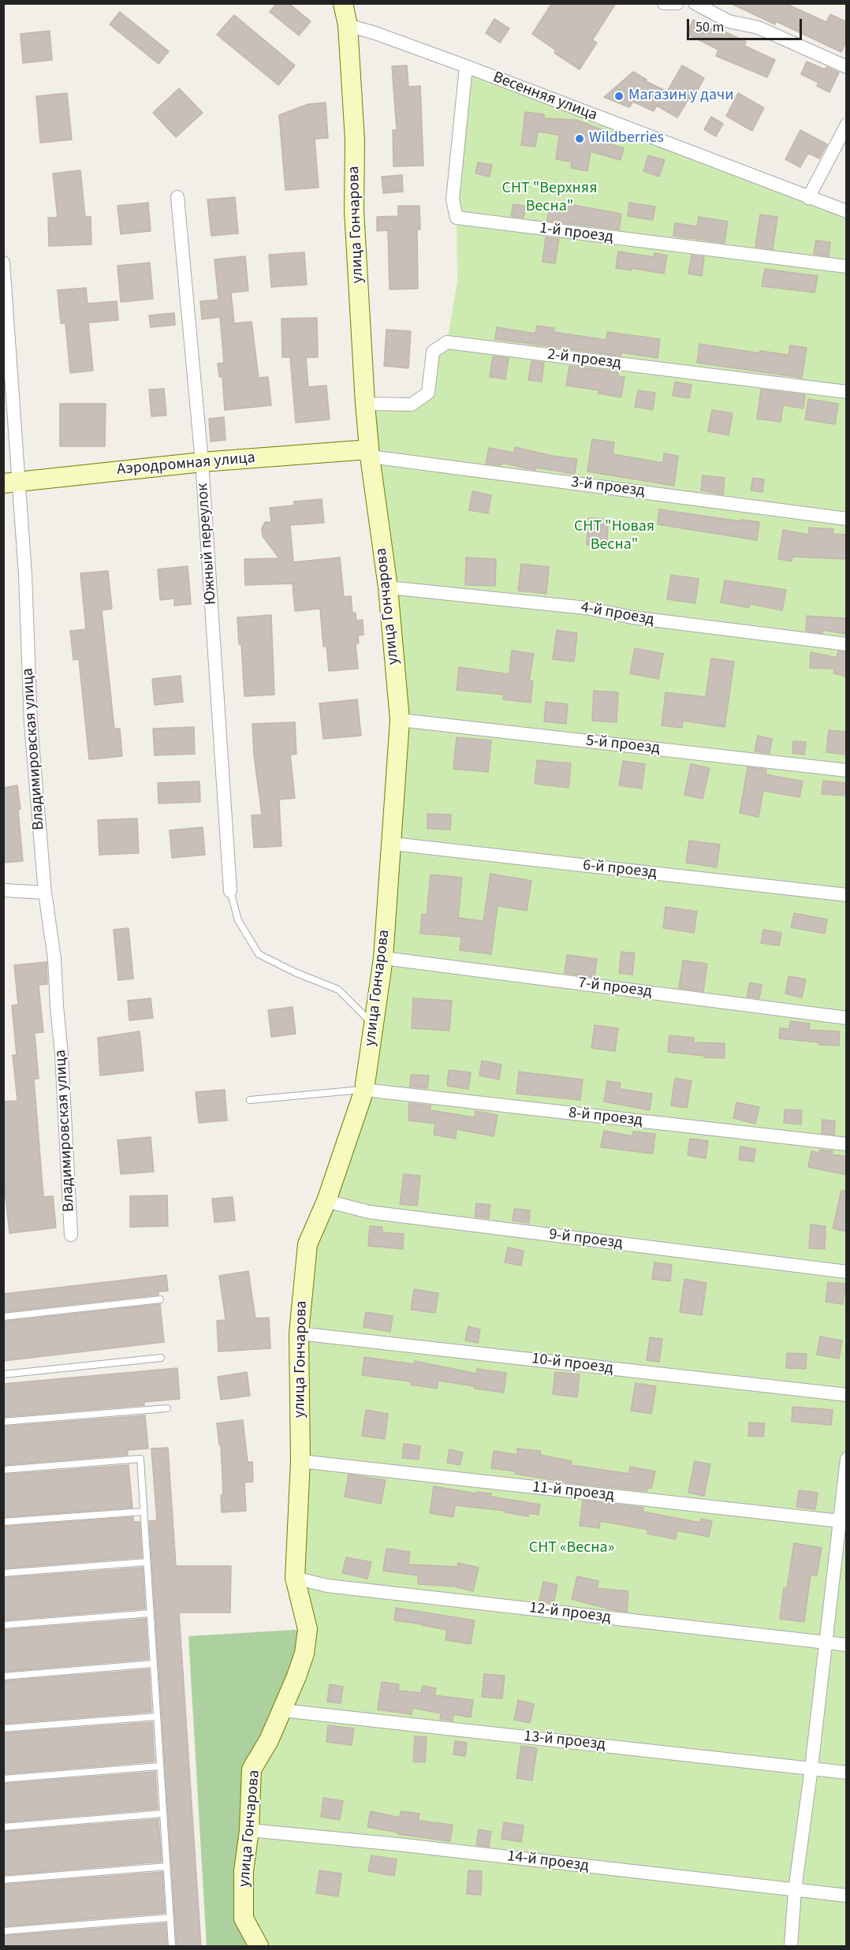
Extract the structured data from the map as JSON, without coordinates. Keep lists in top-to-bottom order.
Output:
{
  "streets": {
    "street": [
      "Весенняя улица",
      "улица Гончарова",
      "1-й проезд",
      "2-й проезд",
      "Аэродромная улица",
      "3-й проезд",
      "Южный переулок",
      "4-й проезд",
      "5-й проезд",
      "Владимировская улица",
      "6-й проезд",
      "7-й проезд",
      "8-й проезд",
      "9-й проезд",
      "10-й проезд",
      "11-й проезд",
      "12-й проезд",
      "13-й проезд",
      "14-й проезд"
    ]
  },
  "crossings": [
    ["Весенняя улица", "улица Гончарова"],
    ["Весенняя улица", "1-й проезд"],
    ["улица Гончарова", "2-й проезд"],
    ["улица Гончарова", "Аэродромная улица"],
    ["улица Гончарова", "3-й проезд"],
    ["улица Гончарова", "4-й проезд"],
    ["улица Гончарова", "5-й проезд"],
    ["улица Гончарова", "6-й проезд"],
    ["улица Гончарова", "7-й проезд"],
    ["улица Гончарова", "8-й проезд"],
    ["улица Гончарова", "9-й проезд"],
    ["улица Гончарова", "10-й проезд"],
    ["улица Гончарова", "11-й проезд"],
    ["улица Гончарова", "12-й проезд"],
    ["улица Гончарова", "13-й проезд"],
    ["улица Гончарова", "14-й проезд"],
    ["Аэродромная улица", "3-й проезд"],
    ["Аэродромная улица", "Южный переулок"],
    ["Аэродромная улица", "Владимировская улица"]
  ],
  "parks": ["СНТ \"Верхняя Весна\"", "СНТ \"Новая Весна\"", "СНТ «Весна»"],
  "places": ["Магазин у дачи", "Wildberries"],
  "scale_bar": "50 m"
}
